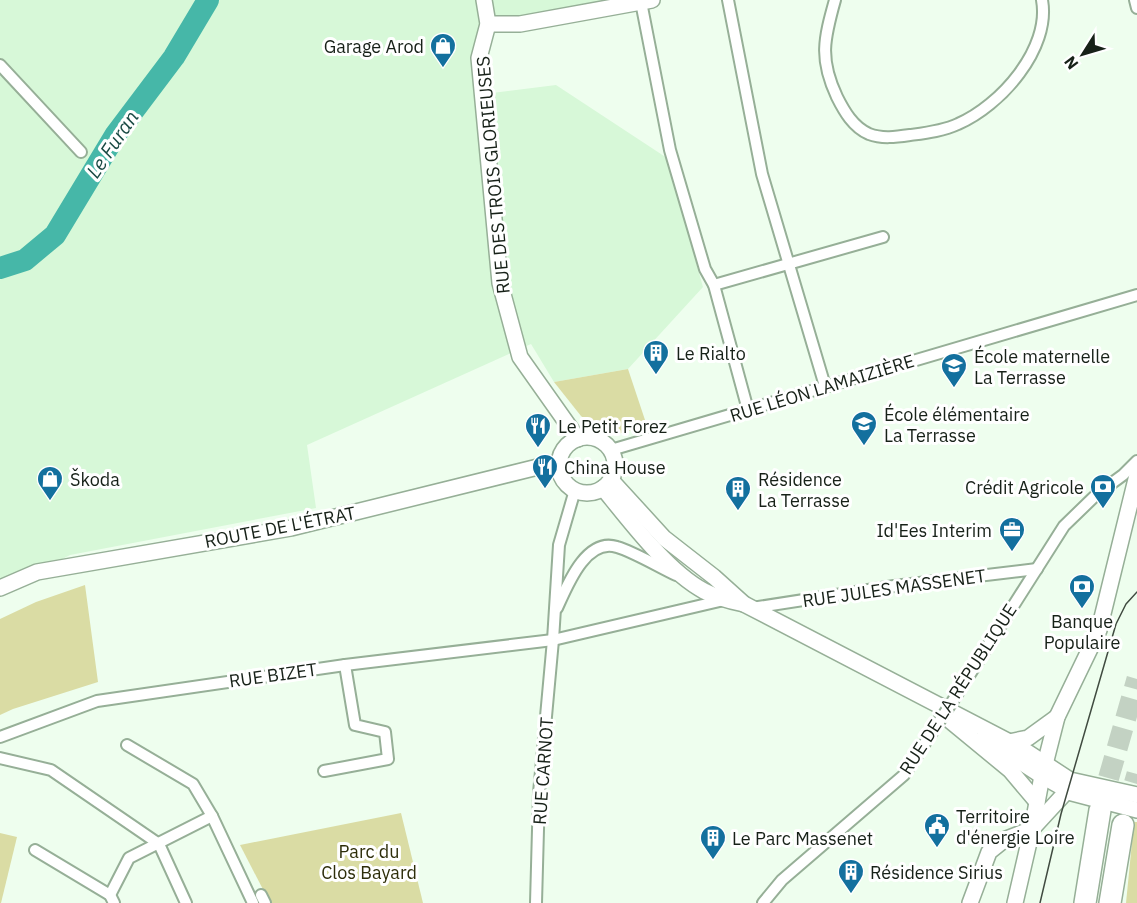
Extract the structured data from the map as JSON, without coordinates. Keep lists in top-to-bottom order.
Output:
{
  "streets": {
    "main road": ["RUE DES TROIS GLORIEUSES", "ROUTE DE L'ÉTRAT"],
    "street": [
      "RUE LÉON LAMAIZIÈRE",
      "RUE JULES MASSENET",
      "RUE BIZET",
      "RUE DE LA RÉPUBLIQUE",
      "RUE CARNOT"
    ]
  },
  "crossings": [
    ["RUE DES TROIS GLORIEUSES", "RUE LÉON LAMAIZIÈRE"],
    ["RUE DES TROIS GLORIEUSES", "ROUTE DE L'ÉTRAT"],
    ["RUE DES TROIS GLORIEUSES", "RUE CARNOT"],
    ["RUE LÉON LAMAIZIÈRE", "ROUTE DE L'ÉTRAT"],
    ["RUE LÉON LAMAIZIÈRE", "RUE CARNOT"],
    ["ROUTE DE L'ÉTRAT", "RUE CARNOT"],
    ["RUE JULES MASSENET", "RUE DE LA RÉPUBLIQUE"],
    ["RUE BIZET", "RUE CARNOT"]
  ],
  "water": ["Le Furan"],
  "parks": ["Parc du Clos Bayard"],
  "places": {
    "shop": ["Garage Arod", "Škoda"],
    "building": [
      "Le Rialto",
      "Résidence La Terrasse",
      "Le Parc Massenet",
      "Résidence Sirius"
    ],
    "school or university": ["École maternelle La Terrasse", "École élémentaire La Terrasse"],
    "restaurant": ["Le Petit Forez", "China House"],
    "bank": ["Crédit Agricole", "Banque Populaire"],
    "office": ["Id'Ees Interim"],
    "public building": ["Territoire d'énergie Loire"]
  },
  "north": "bottom left"
}
